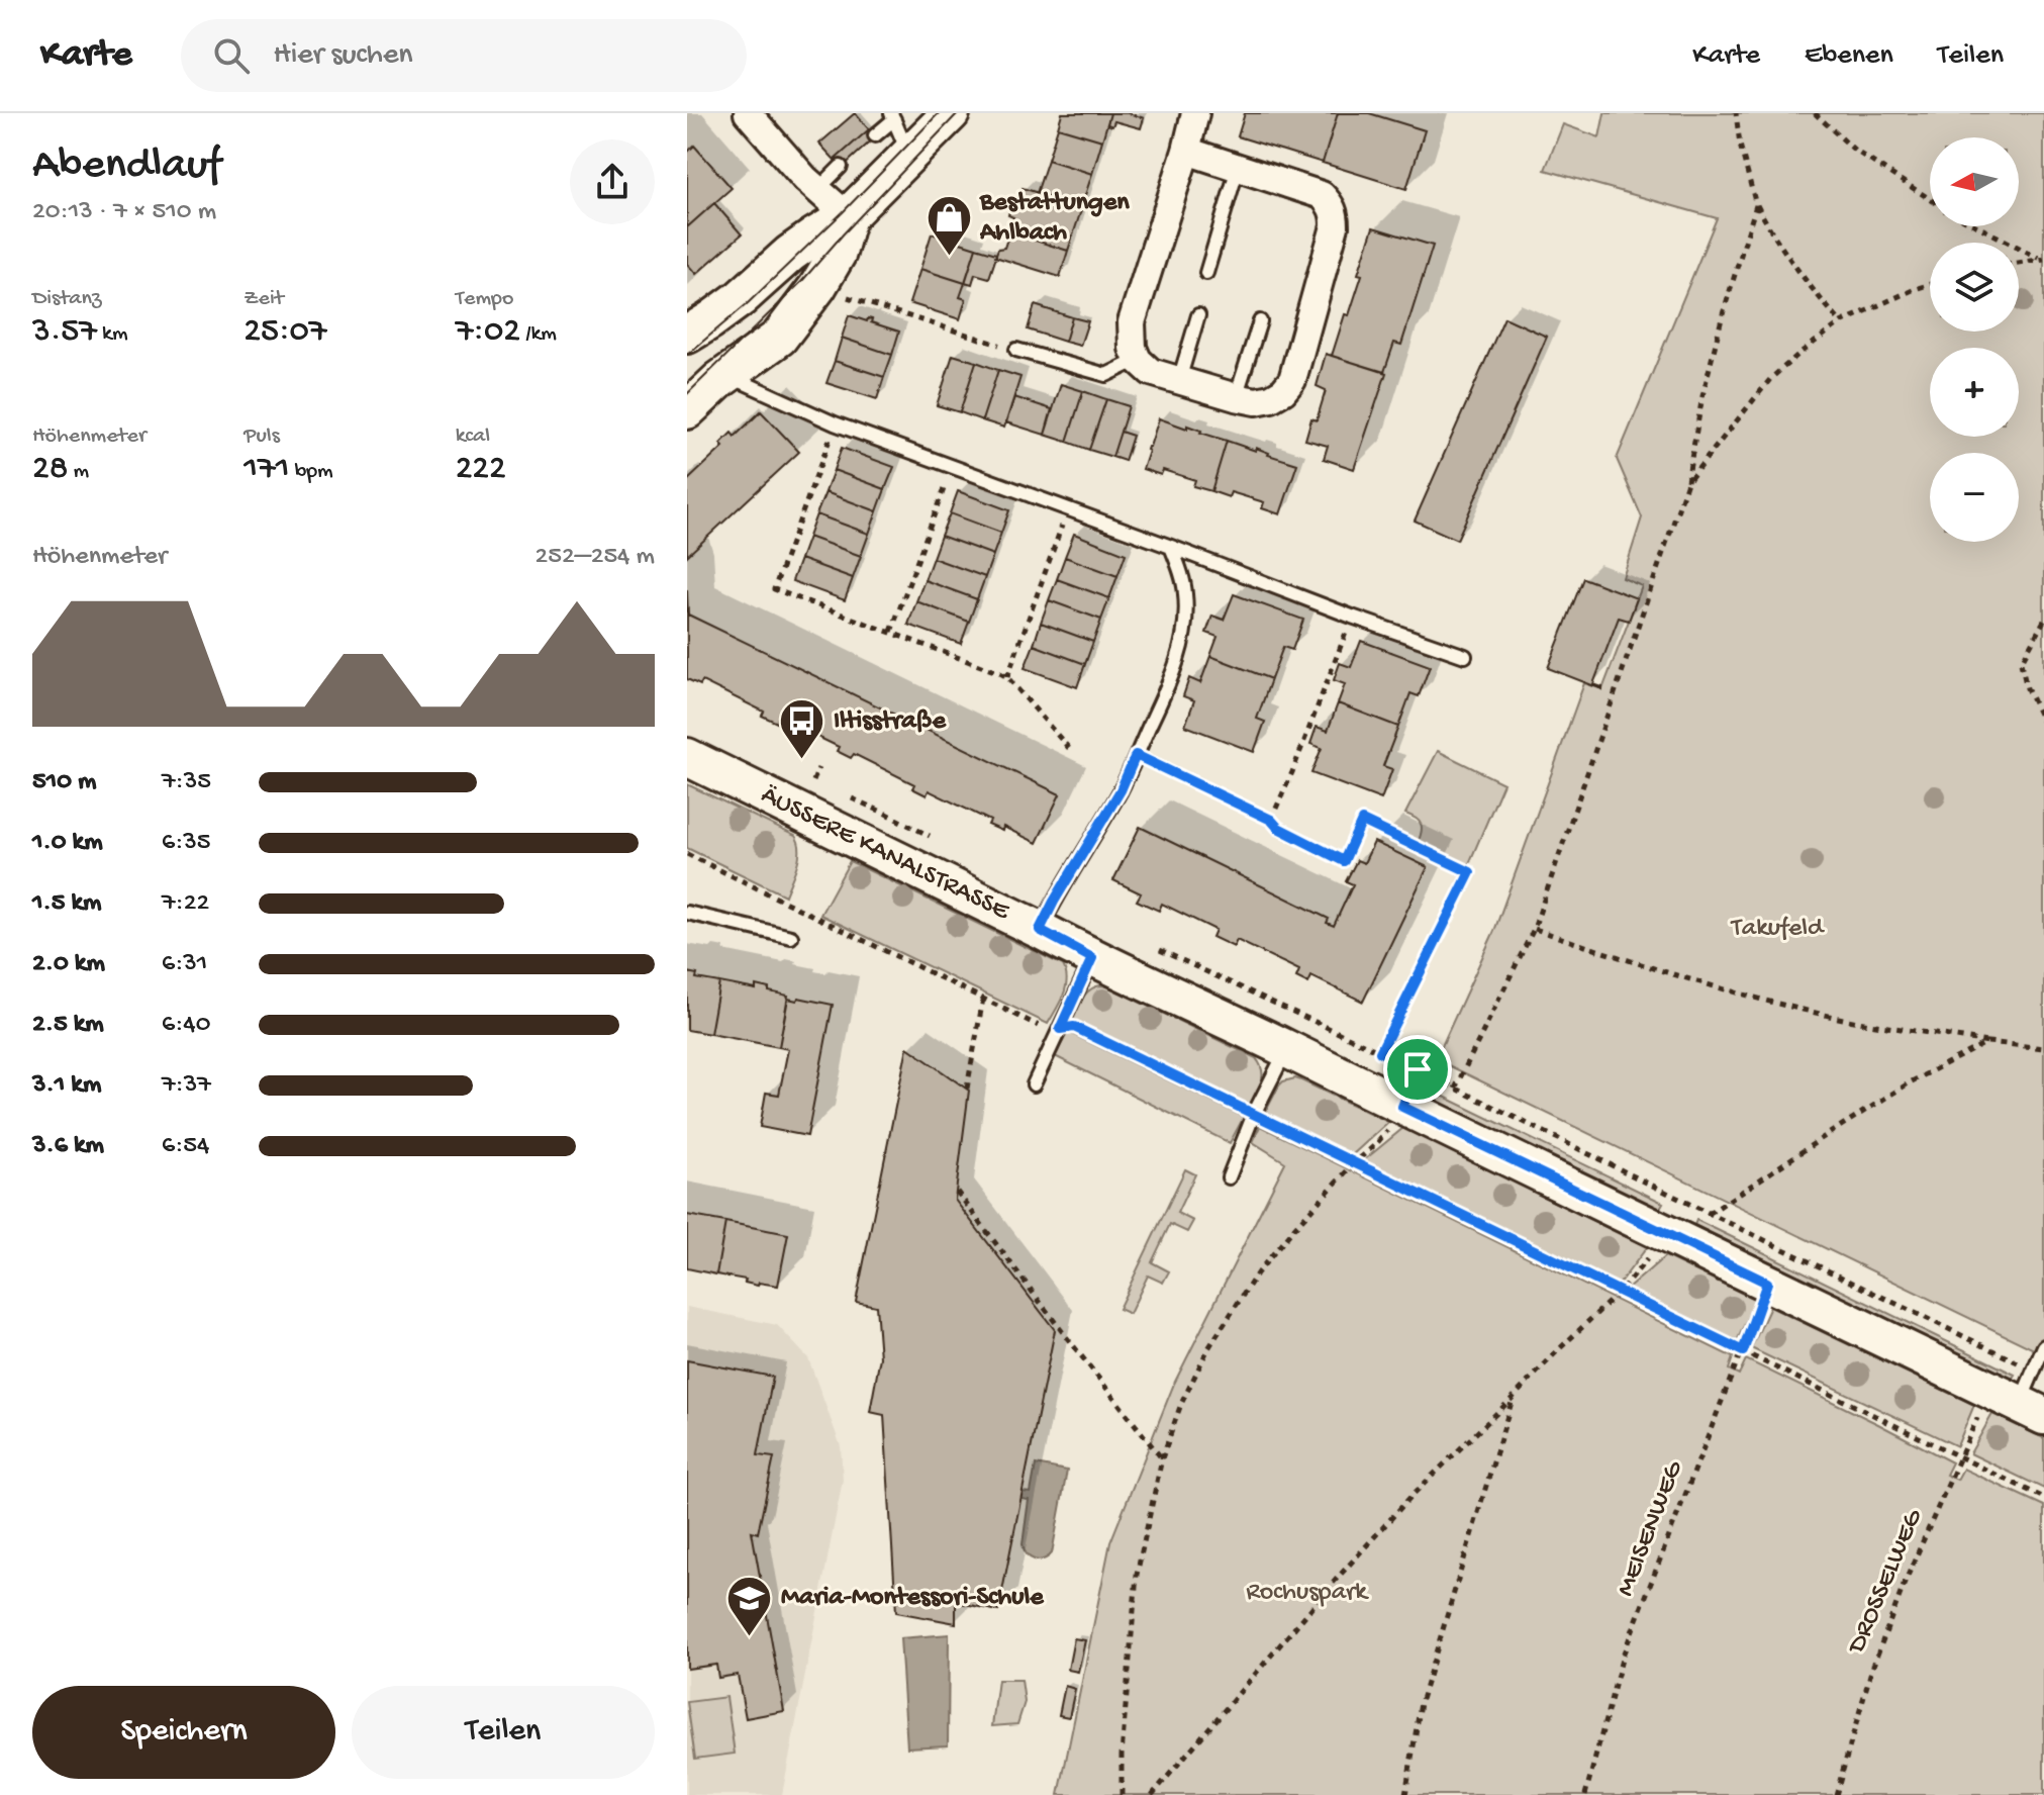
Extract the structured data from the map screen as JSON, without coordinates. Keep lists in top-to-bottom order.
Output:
{
  "streets": {
    "main road": ["ÄUSSERE KANALSTRASSE"],
    "path": ["MEISENWEG", "DROSSELWEG"]
  },
  "crossings": [
    ["ÄUSSERE KANALSTRASSE", "MEISENWEG"],
    ["ÄUSSERE KANALSTRASSE", "DROSSELWEG"]
  ],
  "parks": ["Takufeld", "Rochuspark"],
  "places": {
    "shop": ["Bestattungen Ahlbach"],
    "bus stop": ["Iltisstraße"],
    "school or university": ["Maria-Montessori-Schule"]
  },
  "north": "left",
  "page": {
    "header": "Karte",
    "search": "Hier suchen",
    "nav": ["Karte", "Ebenen", "Teilen"],
    "heading": ["Abendlauf", "20:13 · 7 × 510 m"],
    "map_buttons": ["+", "−"],
    "stats": [
      ["Distanz", "3.57 km"],
      ["Zeit", "25:07"],
      ["Tempo", "7:02 /km"],
      ["Höhenmeter", "28 m"],
      ["Puls", "171 bpm"],
      ["kcal", "222"]
    ],
    "chart": ["Höhenmeter", "252–254 m"],
    "list": [
      {
        "name": "510 m",
        "note": "7:35"
      },
      {
        "name": "1.0 km",
        "note": "6:35"
      },
      {
        "name": "1.5 km",
        "note": "7:22"
      },
      {
        "name": "2.0 km",
        "note": "6:31"
      },
      {
        "name": "2.5 km",
        "note": "6:40"
      },
      {
        "name": "3.1 km",
        "note": "7:37"
      },
      {
        "name": "3.6 km",
        "note": "6:54"
      }
    ],
    "buttons": ["Speichern", "Teilen"]
  }
}
